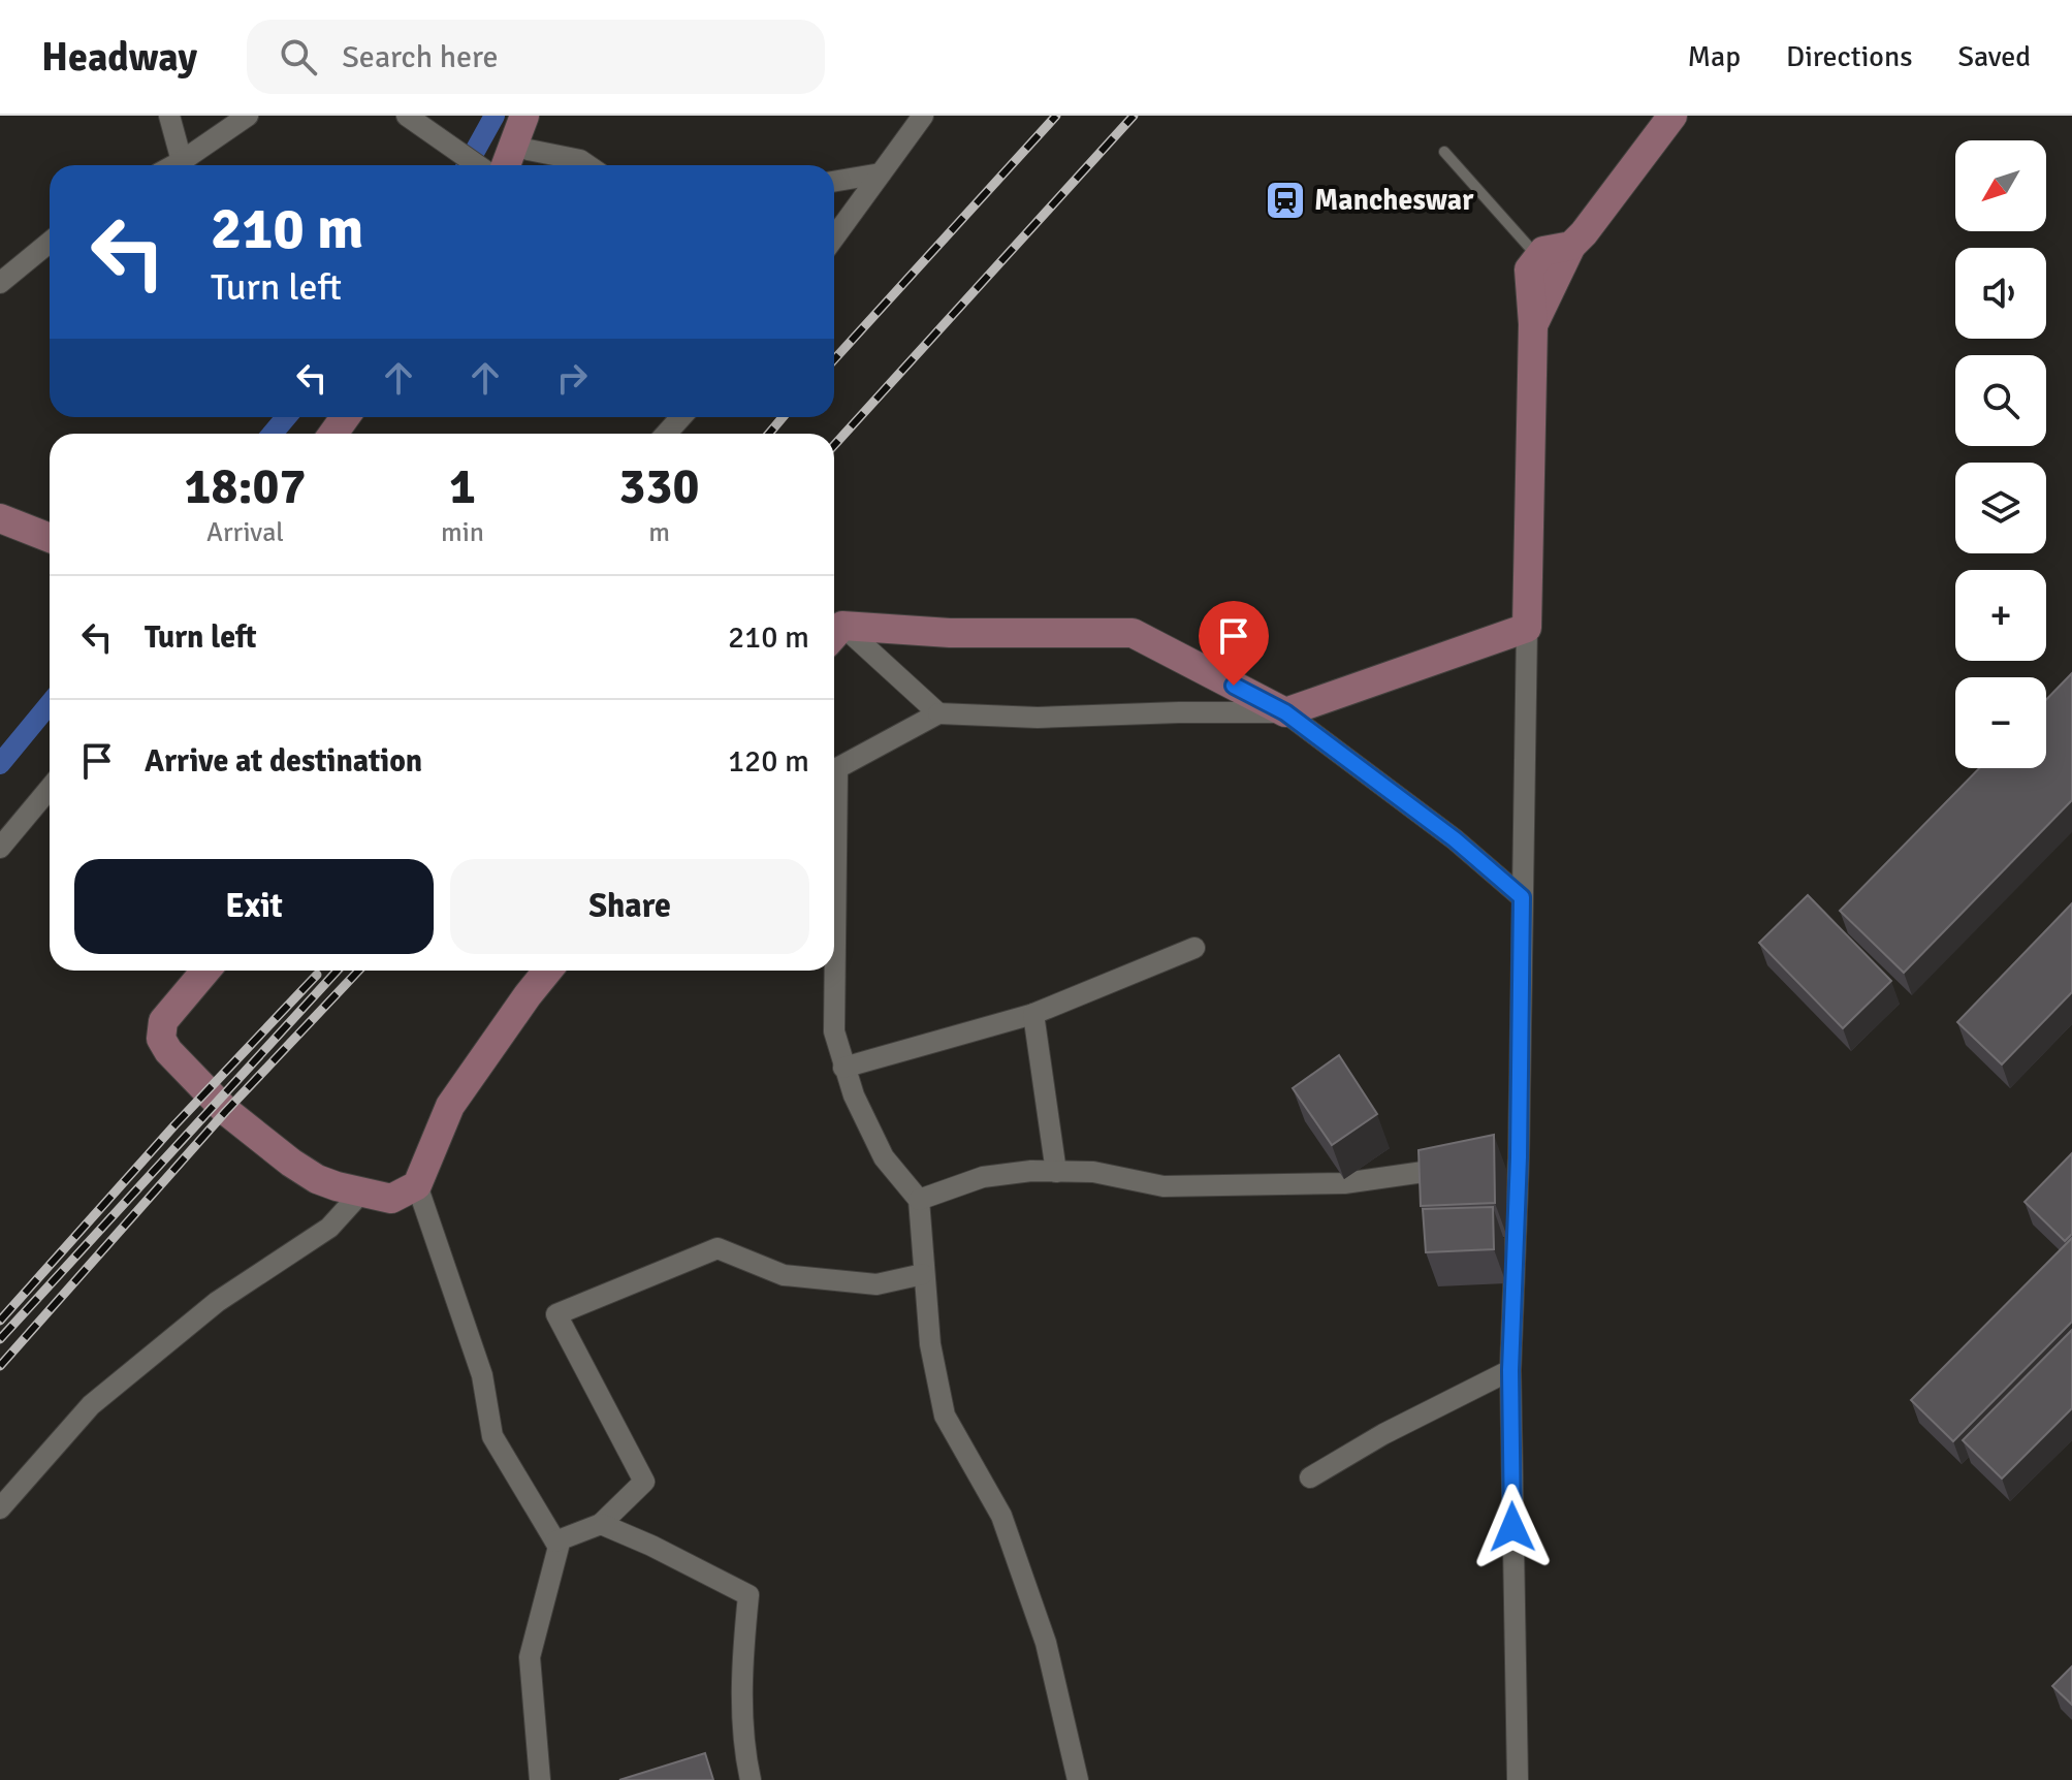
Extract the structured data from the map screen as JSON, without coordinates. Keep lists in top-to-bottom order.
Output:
{
  "places": {
    "station": ["Mancheswar"]
  },
  "north": "bottom left",
  "page": {
    "header": "Headway",
    "search": "Search here",
    "nav": ["Map", "Directions", "Saved"],
    "map_buttons": ["+", "−"],
    "turn": ["210 m", "Turn left"],
    "eta": [
      "18:07",
      "Arrival",
      "1",
      "min",
      "330",
      "m"
    ],
    "list": [
      {
        "name": "Turn left",
        "value": "210 m"
      },
      {
        "name": "Arrive at destination",
        "value": "120 m"
      }
    ],
    "buttons": ["Exit", "Share"]
  }
}
